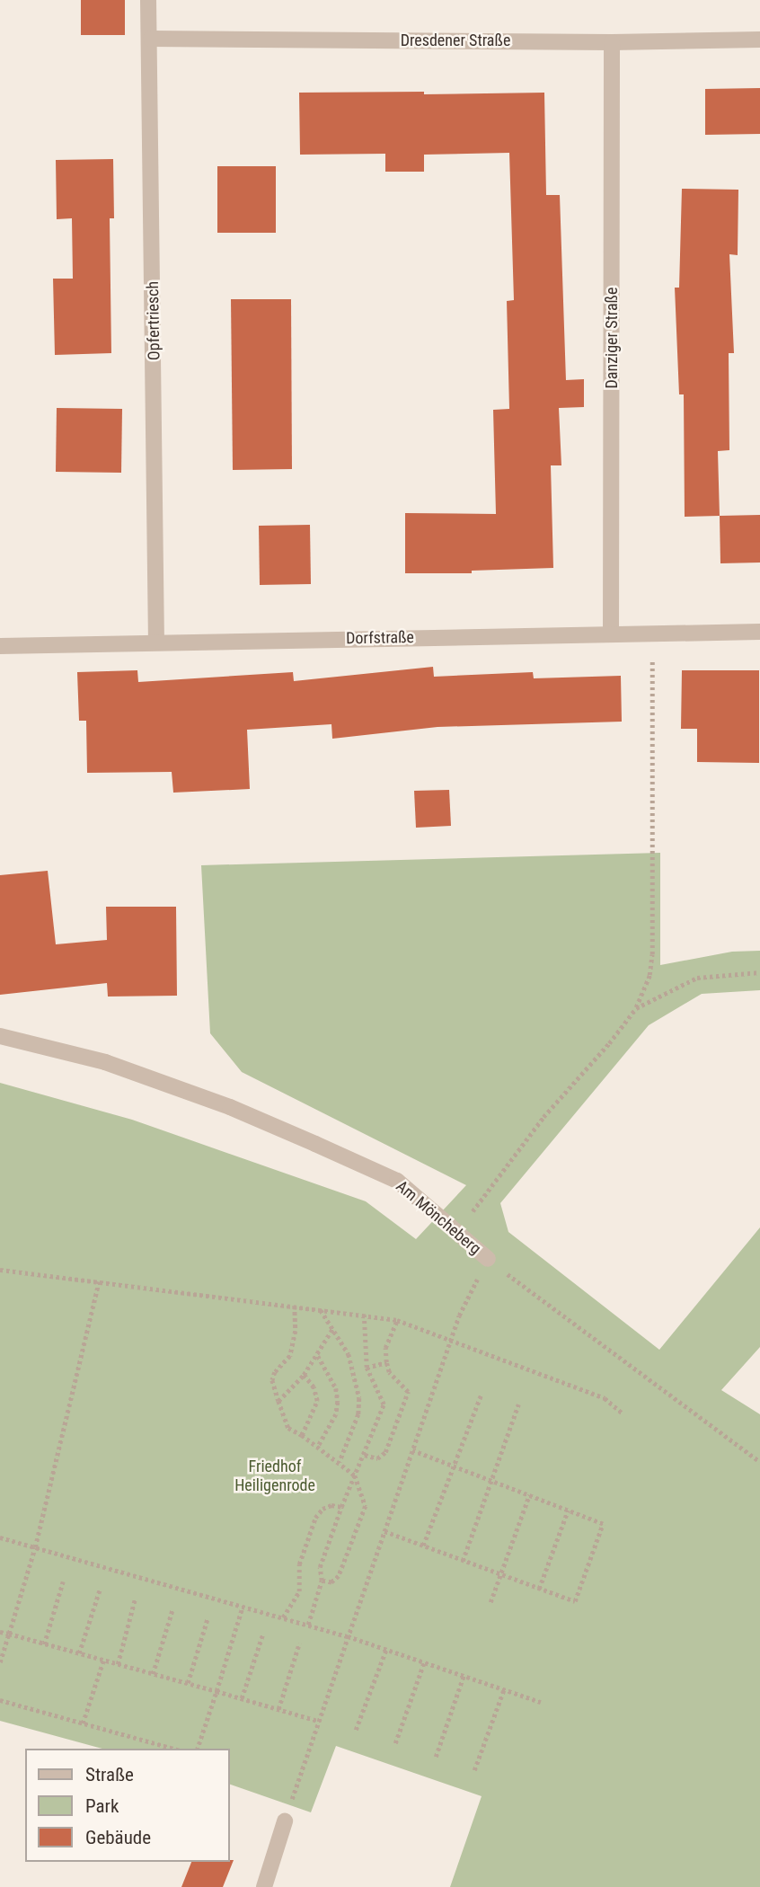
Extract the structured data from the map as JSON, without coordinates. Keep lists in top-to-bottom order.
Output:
{
  "streets": {
    "street": [
      "Dresdener Straße",
      "Opfertriesch",
      "Danziger Straße",
      "Dorfstraße",
      "Am Möncheberg"
    ]
  },
  "crossings": [
    ["Dresdener Straße", "Opfertriesch"],
    ["Dresdener Straße", "Danziger Straße"],
    ["Opfertriesch", "Dorfstraße"],
    ["Danziger Straße", "Dorfstraße"]
  ],
  "parks": ["Friedhof Heiligenrode"],
  "legend": ["Straße", "Park", "Gebäude"]
}
